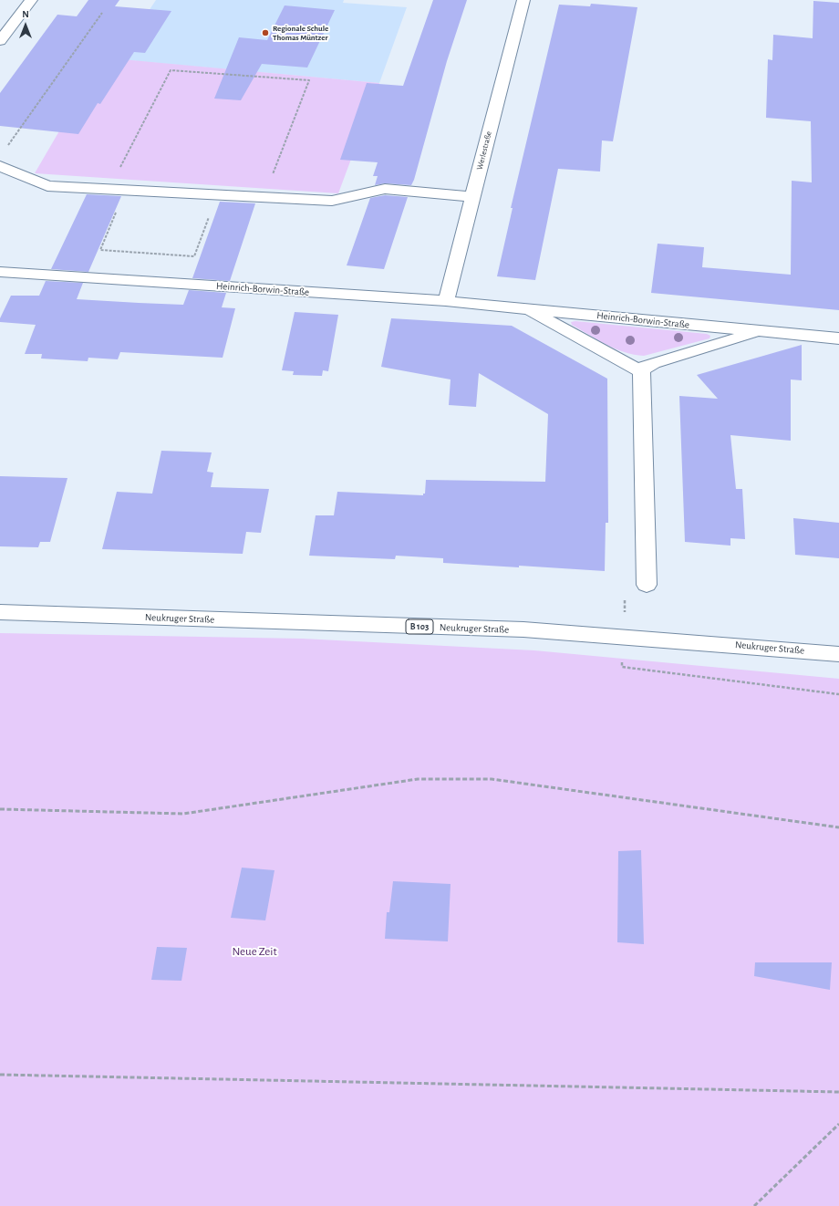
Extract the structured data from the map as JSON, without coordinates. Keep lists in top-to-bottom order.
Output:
{
  "streets": {
    "street": [
      "Werlestraße",
      "Heinrich-Borwin-Straße",
      "Neukruger Straße",
      "B 103"
    ]
  },
  "crossings": [
    ["Werlestraße", "Heinrich-Borwin-Straße"]
  ],
  "parks": ["Neue Zeit"],
  "places": ["Regionale Schule Thomas Müntzer"],
  "north": "top"
}
